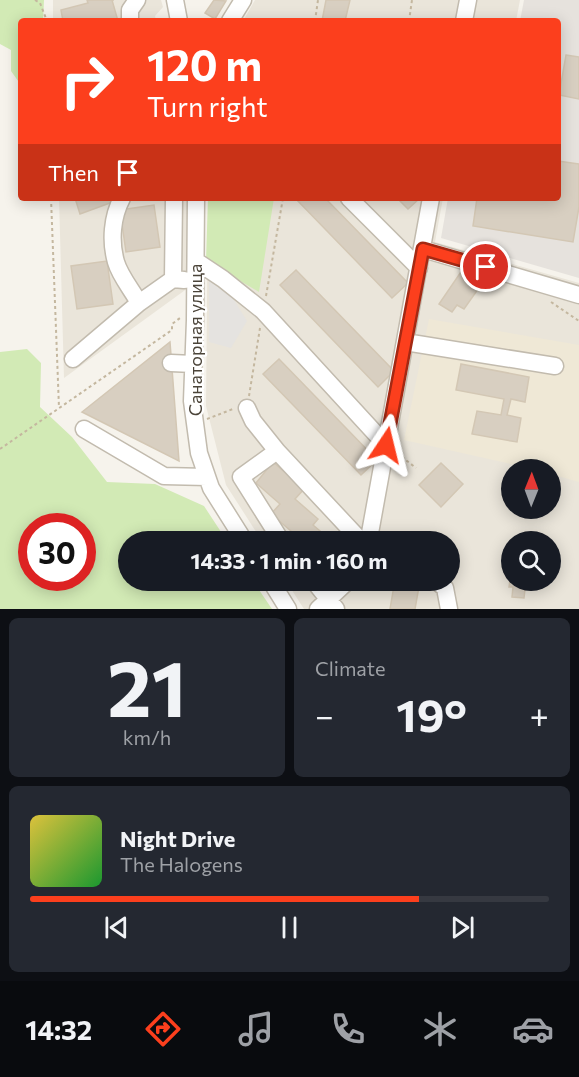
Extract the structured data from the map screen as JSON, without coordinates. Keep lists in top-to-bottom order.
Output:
{
  "streets": {
    "street": ["Санаторная улица"]
  },
  "north": "top",
  "page": {
    "turn": ["120 m", "Turn right"],
    "then": "Then",
    "limit": "30",
    "trip": "14:33 · 1 min · 160 m",
    "tile": [
      ["21", "km/h"],
      "Climate"
    ],
    "heat": ["−", "19°", "+"],
    "song": ["Night Drive", "The Halogens"],
    "tabs": "14:32"
  }
}
